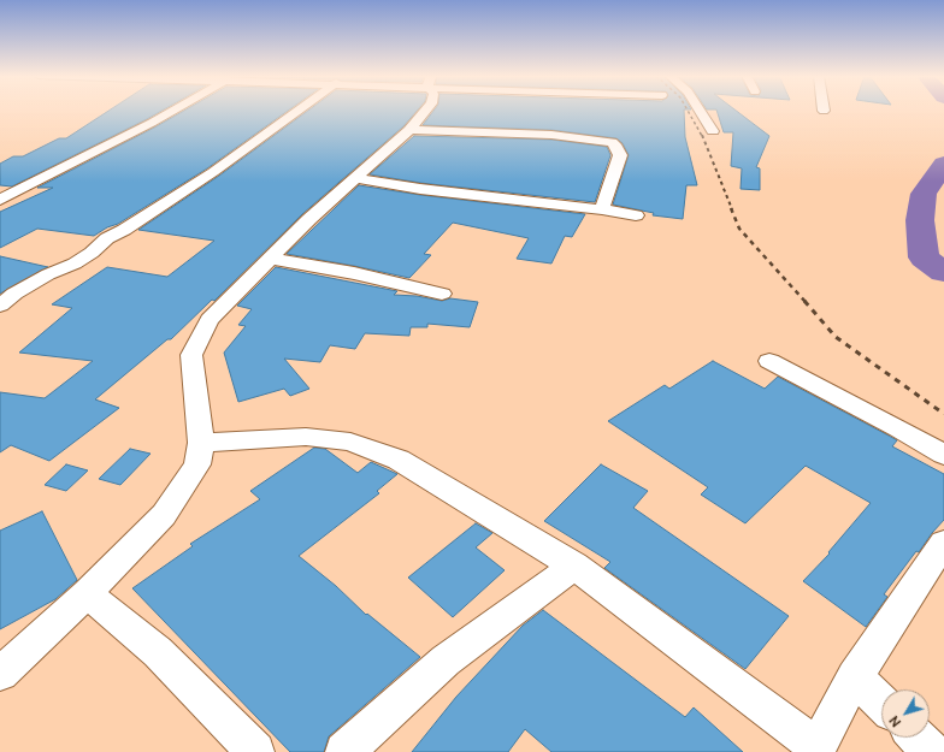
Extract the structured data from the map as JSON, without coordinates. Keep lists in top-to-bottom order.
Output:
{
  "north": "bottom left"
}
